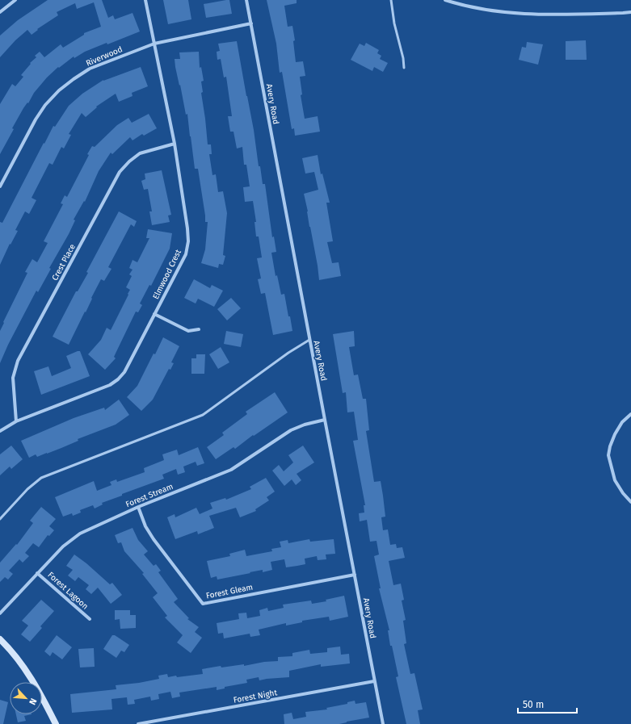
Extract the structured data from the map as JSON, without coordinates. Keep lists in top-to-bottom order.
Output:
{
  "streets": {
    "street": [
      "Riverwood",
      "Avery Road",
      "Crest Place",
      "Elmwood Crest",
      "Forest Stream",
      "Forest Lagoon",
      "Forest Gleam",
      "Forest Night"
    ]
  },
  "crossings": [
    ["Riverwood", "Avery Road"],
    ["Riverwood", "Elmwood Crest"],
    ["Avery Road", "Forest Stream"],
    ["Avery Road", "Forest Gleam"],
    ["Avery Road", "Forest Night"],
    ["Crest Place", "Elmwood Crest"],
    ["Forest Stream", "Forest Lagoon"],
    ["Forest Stream", "Forest Gleam"]
  ],
  "scale_bar": "50 m",
  "north": "bottom right"
}
